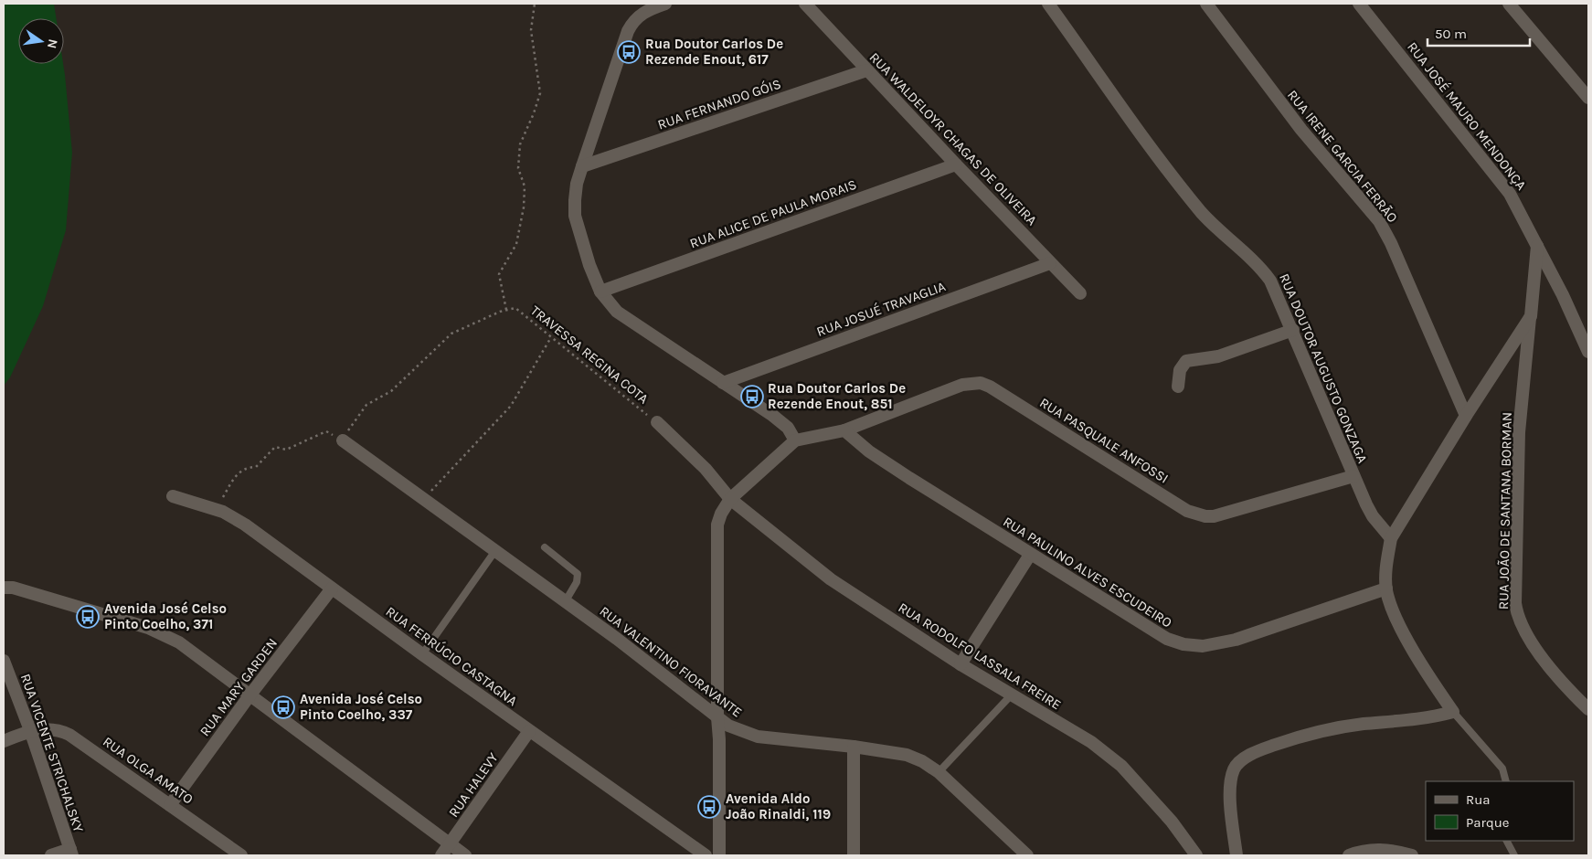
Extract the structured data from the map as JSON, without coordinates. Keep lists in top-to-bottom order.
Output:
{
  "streets": {
    "street": [
      "RUA FERNANDO GÓIS",
      "RUA JOSÉ MAURO MENDONÇA",
      "RUA WALDELOYR CHAGAS DE OLIVEIRA",
      "RUA IRENE GARCIA FERRÃO",
      "RUA ALICE DE PAULA MORAIS",
      "RUA JOSUÉ TRAVAGLIA",
      "RUA DOUTOR AUGUSTO GONZAGA",
      "RUA PASQUALE ANFOSSI",
      "RUA JOÃO DE SANTANA BORMAN",
      "RUA PAULINO ALVES ESCUDEIRO",
      "RUA FERRÚCIO CASTAGNA",
      "RUA RODOLFO LASSALA FREIRE",
      "RUA VALENTINO FIORAVANTE",
      "RUA MARY GARDEN",
      "RUA VICENTE STRICHALSKY",
      "RUA OLGA AMATO",
      "RUA HALEVY"
    ],
    "path": ["TRAVESSA REGINA COTA"]
  },
  "crossings": [
    ["RUA FERNANDO GÓIS", "RUA WALDELOYR CHAGAS DE OLIVEIRA"],
    ["RUA JOSÉ MAURO MENDONÇA", "RUA JOÃO DE SANTANA BORMAN"],
    ["RUA WALDELOYR CHAGAS DE OLIVEIRA", "RUA ALICE DE PAULA MORAIS"],
    ["RUA WALDELOYR CHAGAS DE OLIVEIRA", "RUA JOSUÉ TRAVAGLIA"],
    ["TRAVESSA REGINA COTA", "RUA RODOLFO LASSALA FREIRE"],
    ["RUA DOUTOR AUGUSTO GONZAGA", "RUA PASQUALE ANFOSSI"],
    ["RUA PASQUALE ANFOSSI", "RUA PAULINO ALVES ESCUDEIRO"],
    ["RUA FERRÚCIO CASTAGNA", "RUA MARY GARDEN"],
    ["RUA FERRÚCIO CASTAGNA", "RUA HALEVY"],
    ["RUA MARY GARDEN", "RUA OLGA AMATO"],
    ["RUA VICENTE STRICHALSKY", "RUA OLGA AMATO"]
  ],
  "places": {
    "bus stop": [
      "Rua Doutor Carlos De Rezende Enout, 617",
      "Rua Doutor Carlos De Rezende Enout, 851",
      "Avenida José Celso Pinto Coelho, 371",
      "Avenida José Celso Pinto Coelho, 337",
      "Avenida Aldo João Rinaldi, 119"
    ]
  },
  "legend": ["Rua", "Parque"],
  "scale_bar": "50 m",
  "north": "right"
}
